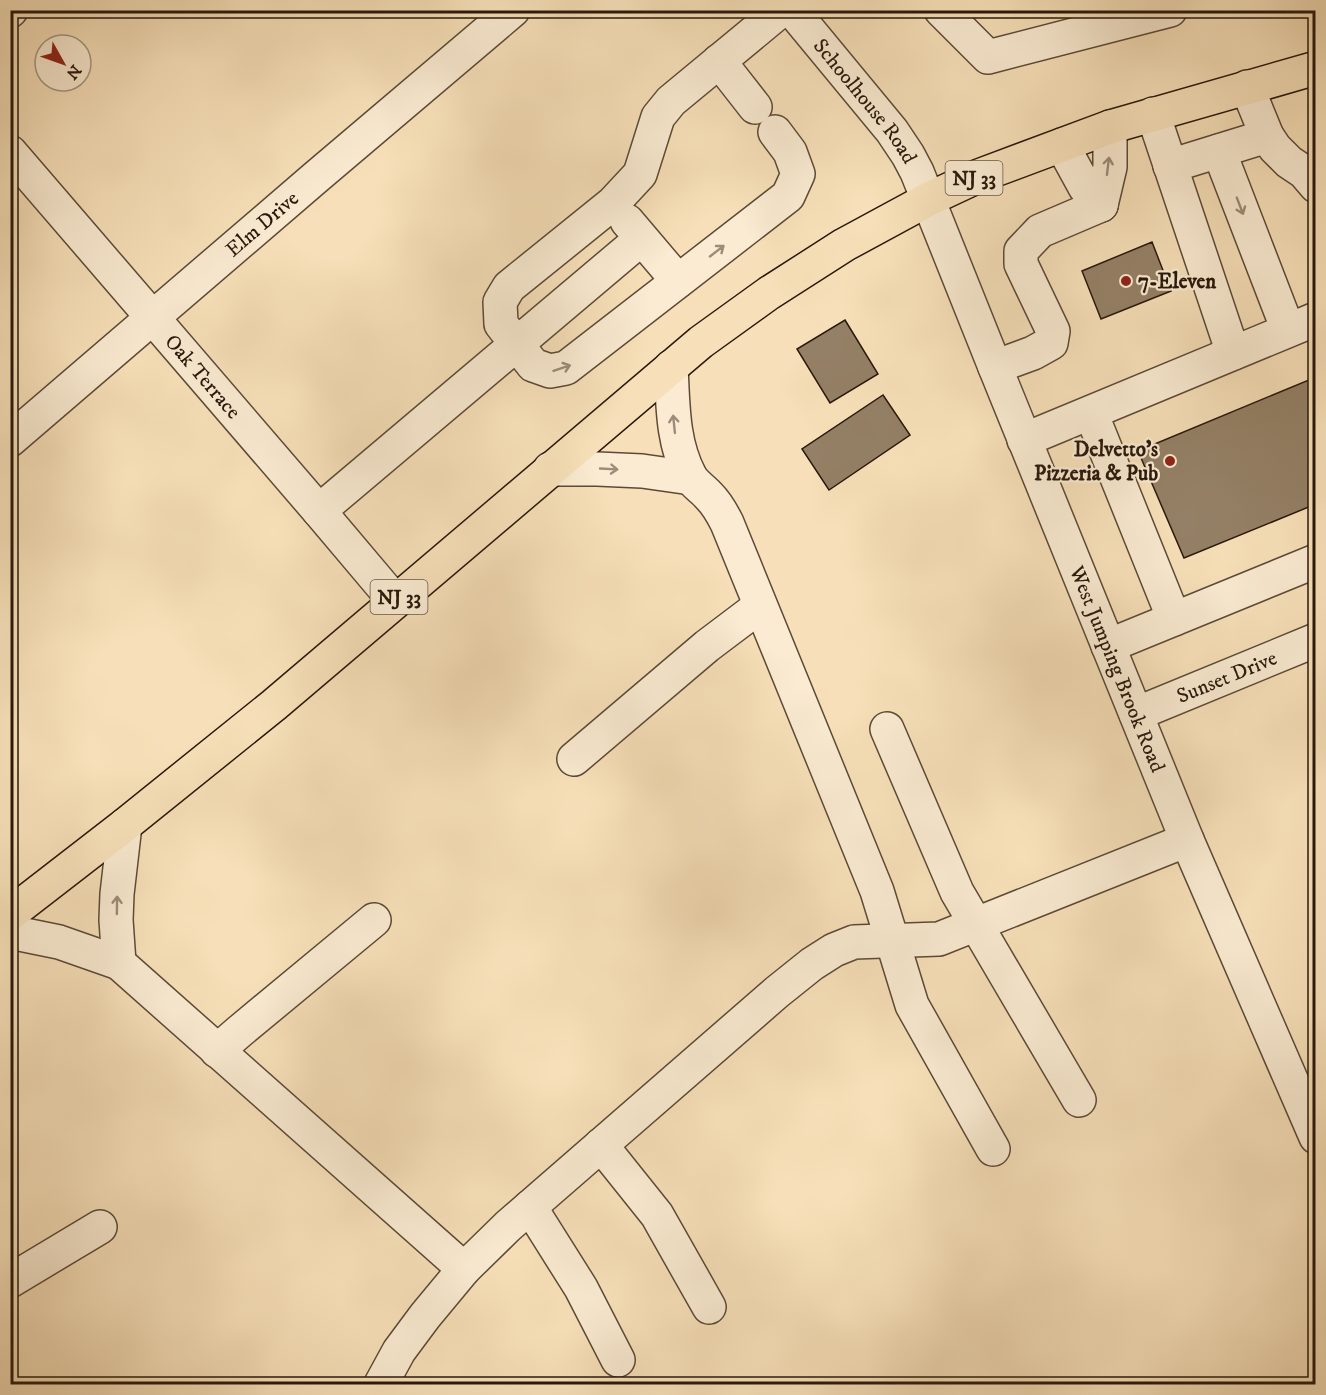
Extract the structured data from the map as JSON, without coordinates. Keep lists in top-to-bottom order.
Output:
{
  "streets": {
    "highway": ["NJ 33"],
    "street": [
      "Schoolhouse Road",
      "Elm Drive",
      "Oak Terrace",
      "West Jumping Brook Road",
      "Sunset Drive"
    ]
  },
  "crossings": [
    ["Schoolhouse Road", "NJ 33"],
    ["Schoolhouse Road", "West Jumping Brook Road"],
    ["NJ 33", "Oak Terrace"],
    ["NJ 33", "West Jumping Brook Road"],
    ["Elm Drive", "Oak Terrace"],
    ["West Jumping Brook Road", "Sunset Drive"]
  ],
  "places": ["7-Eleven", "Delvetto's Pizzeria & Pub"],
  "north": "bottom right"
}
